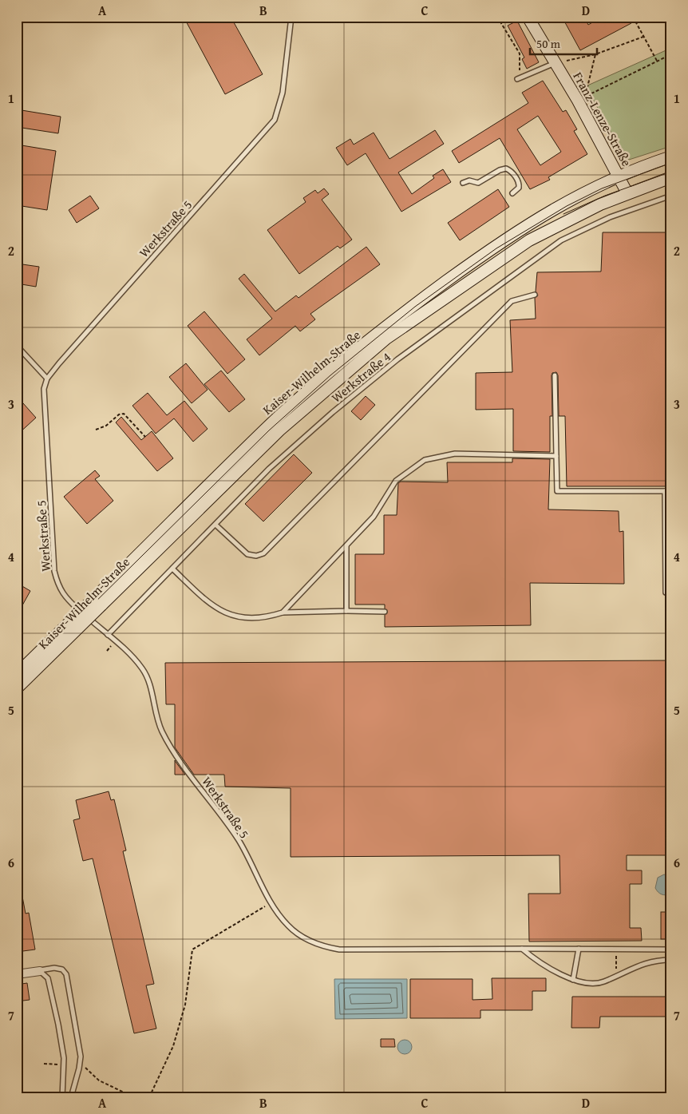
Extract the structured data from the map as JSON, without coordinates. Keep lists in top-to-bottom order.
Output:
{
  "streets": {
    "main road": ["Franz-Lenze-Straße", "Kaiser-Wilhelm-Straße"],
    "lane": ["Werkstraße 5", "Werkstraße 4"]
  },
  "crossings": [
    ["Franz-Lenze-Straße", "Kaiser-Wilhelm-Straße"],
    ["Werkstraße 5", "Werkstraße 4"]
  ],
  "scale_bar": "50 m",
  "grid": {
    "columns": [
      "A",
      "B",
      "C",
      "D"
    ],
    "rows": [
      "1",
      "2",
      "3",
      "4",
      "5",
      "6",
      "7"
    ]
  }
}
